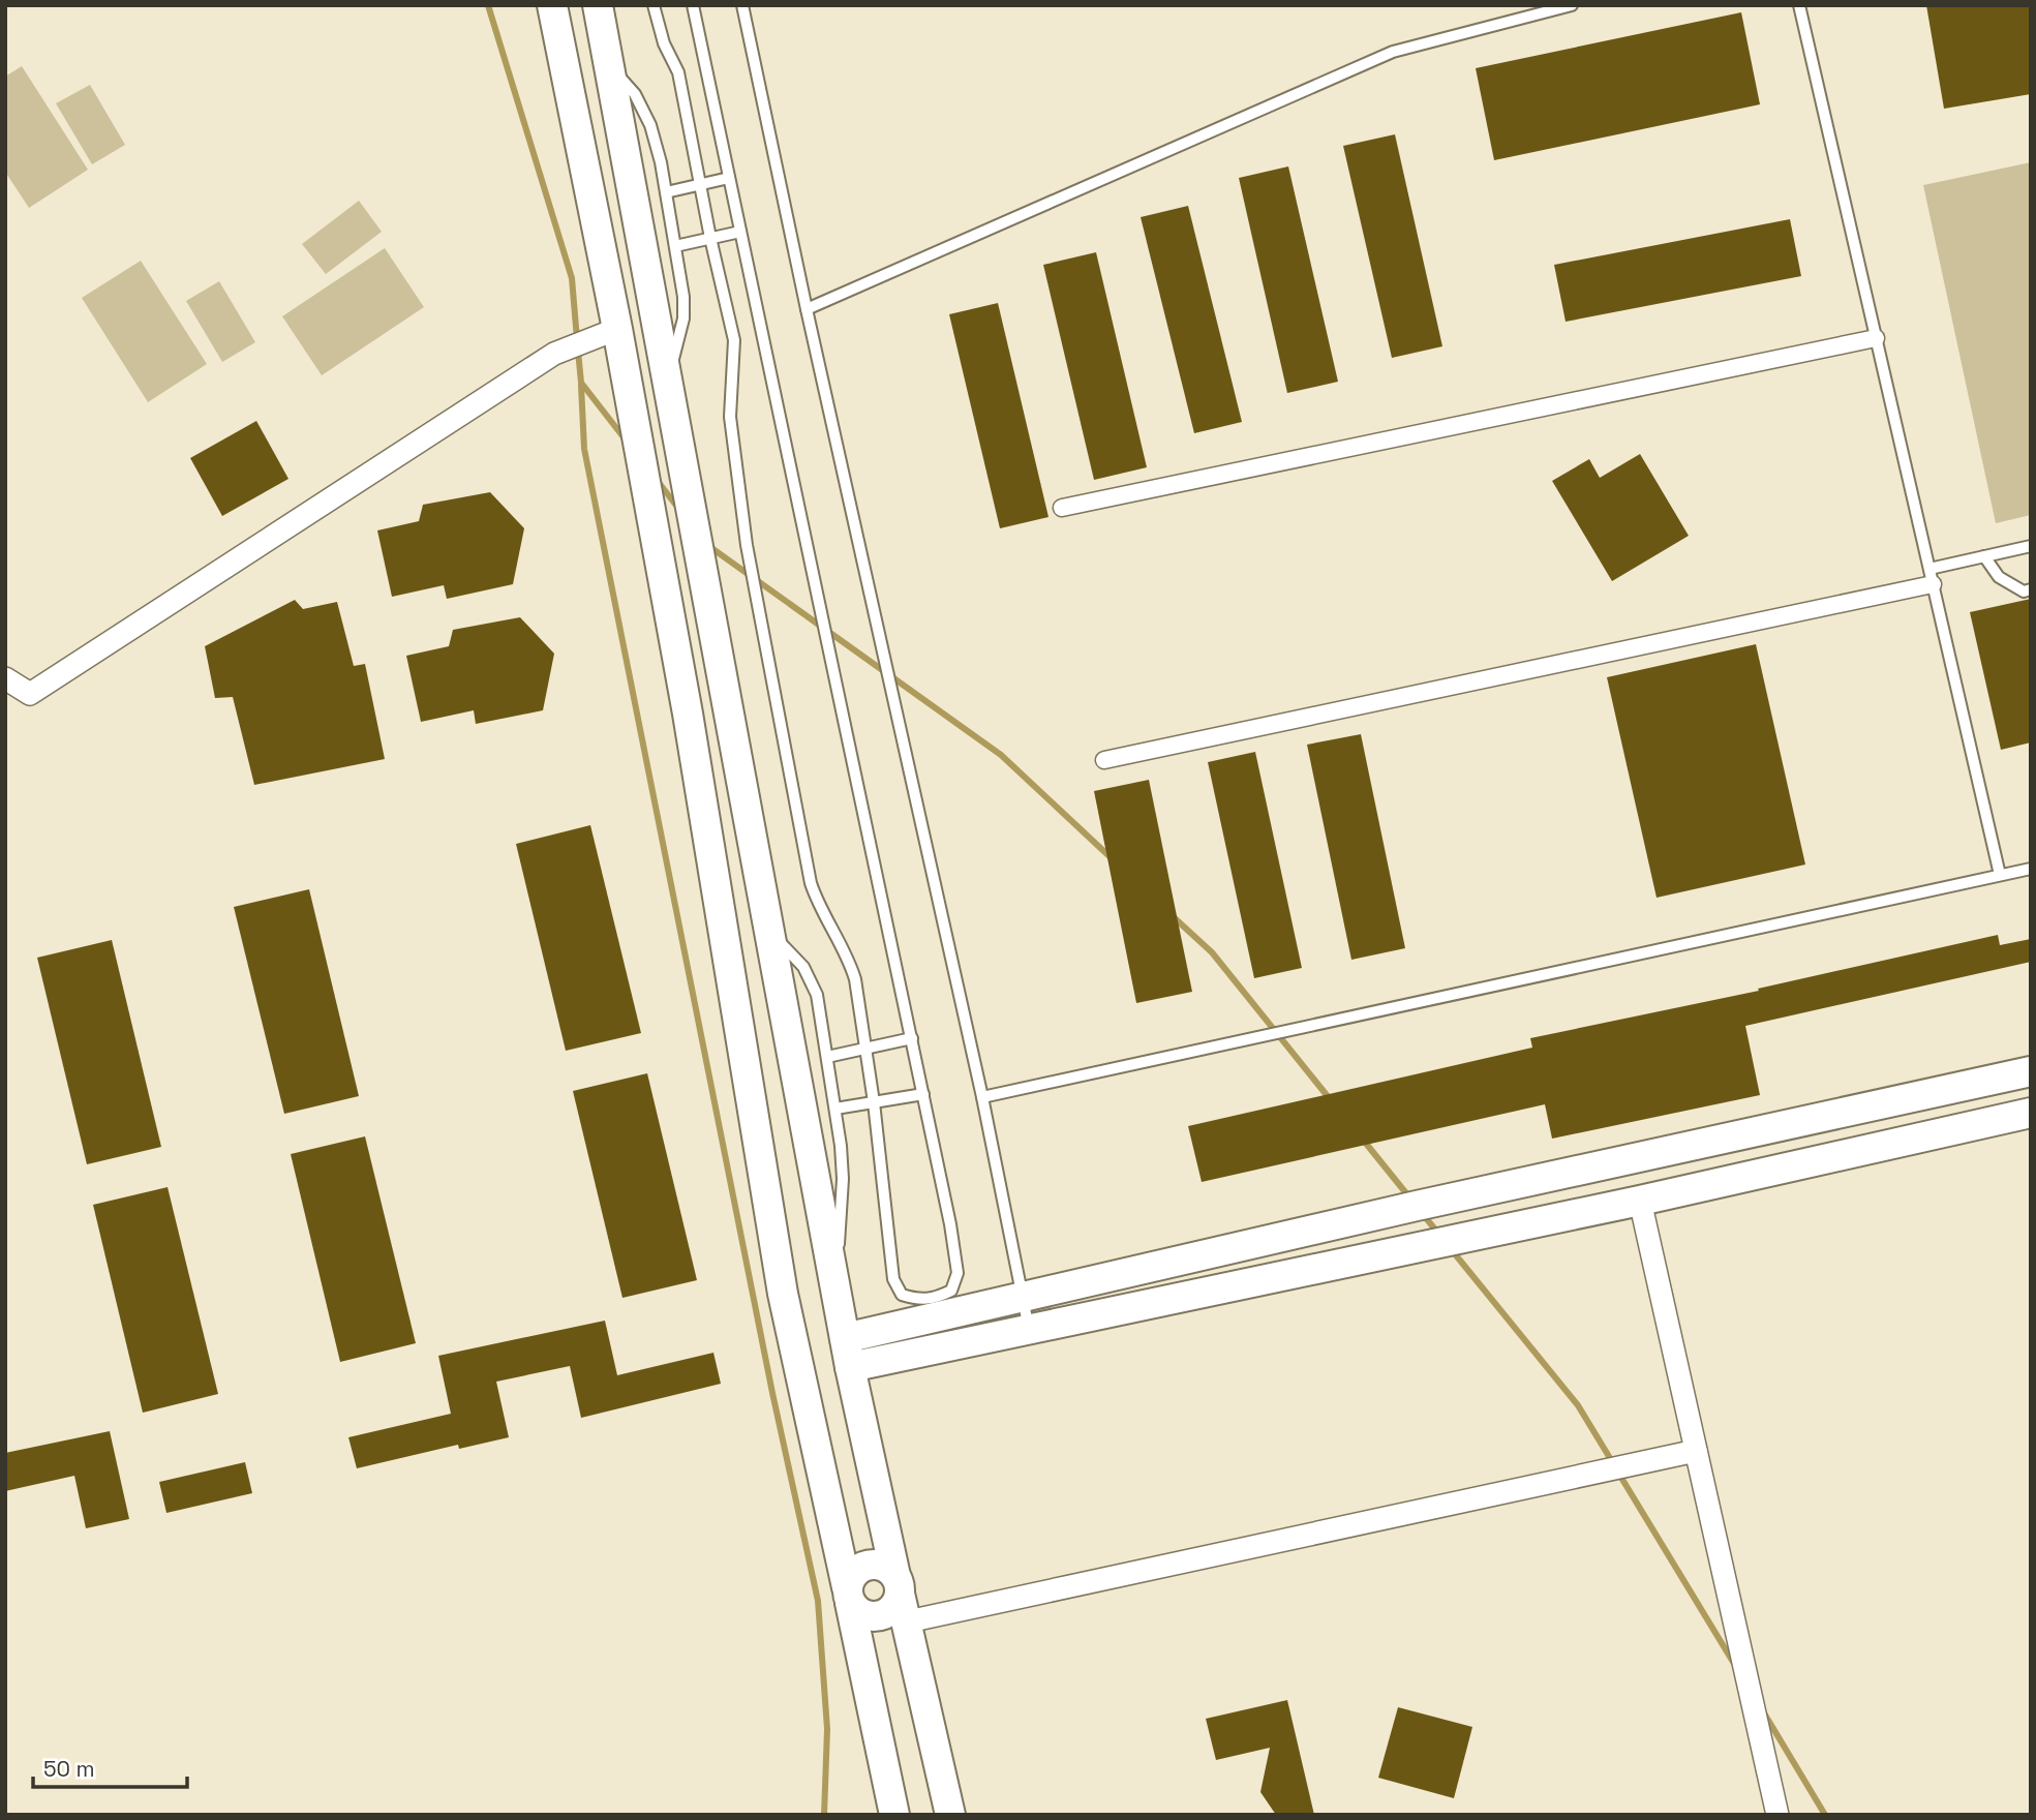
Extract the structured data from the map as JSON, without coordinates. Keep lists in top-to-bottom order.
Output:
{
  "scale_bar": "50 m"
}
